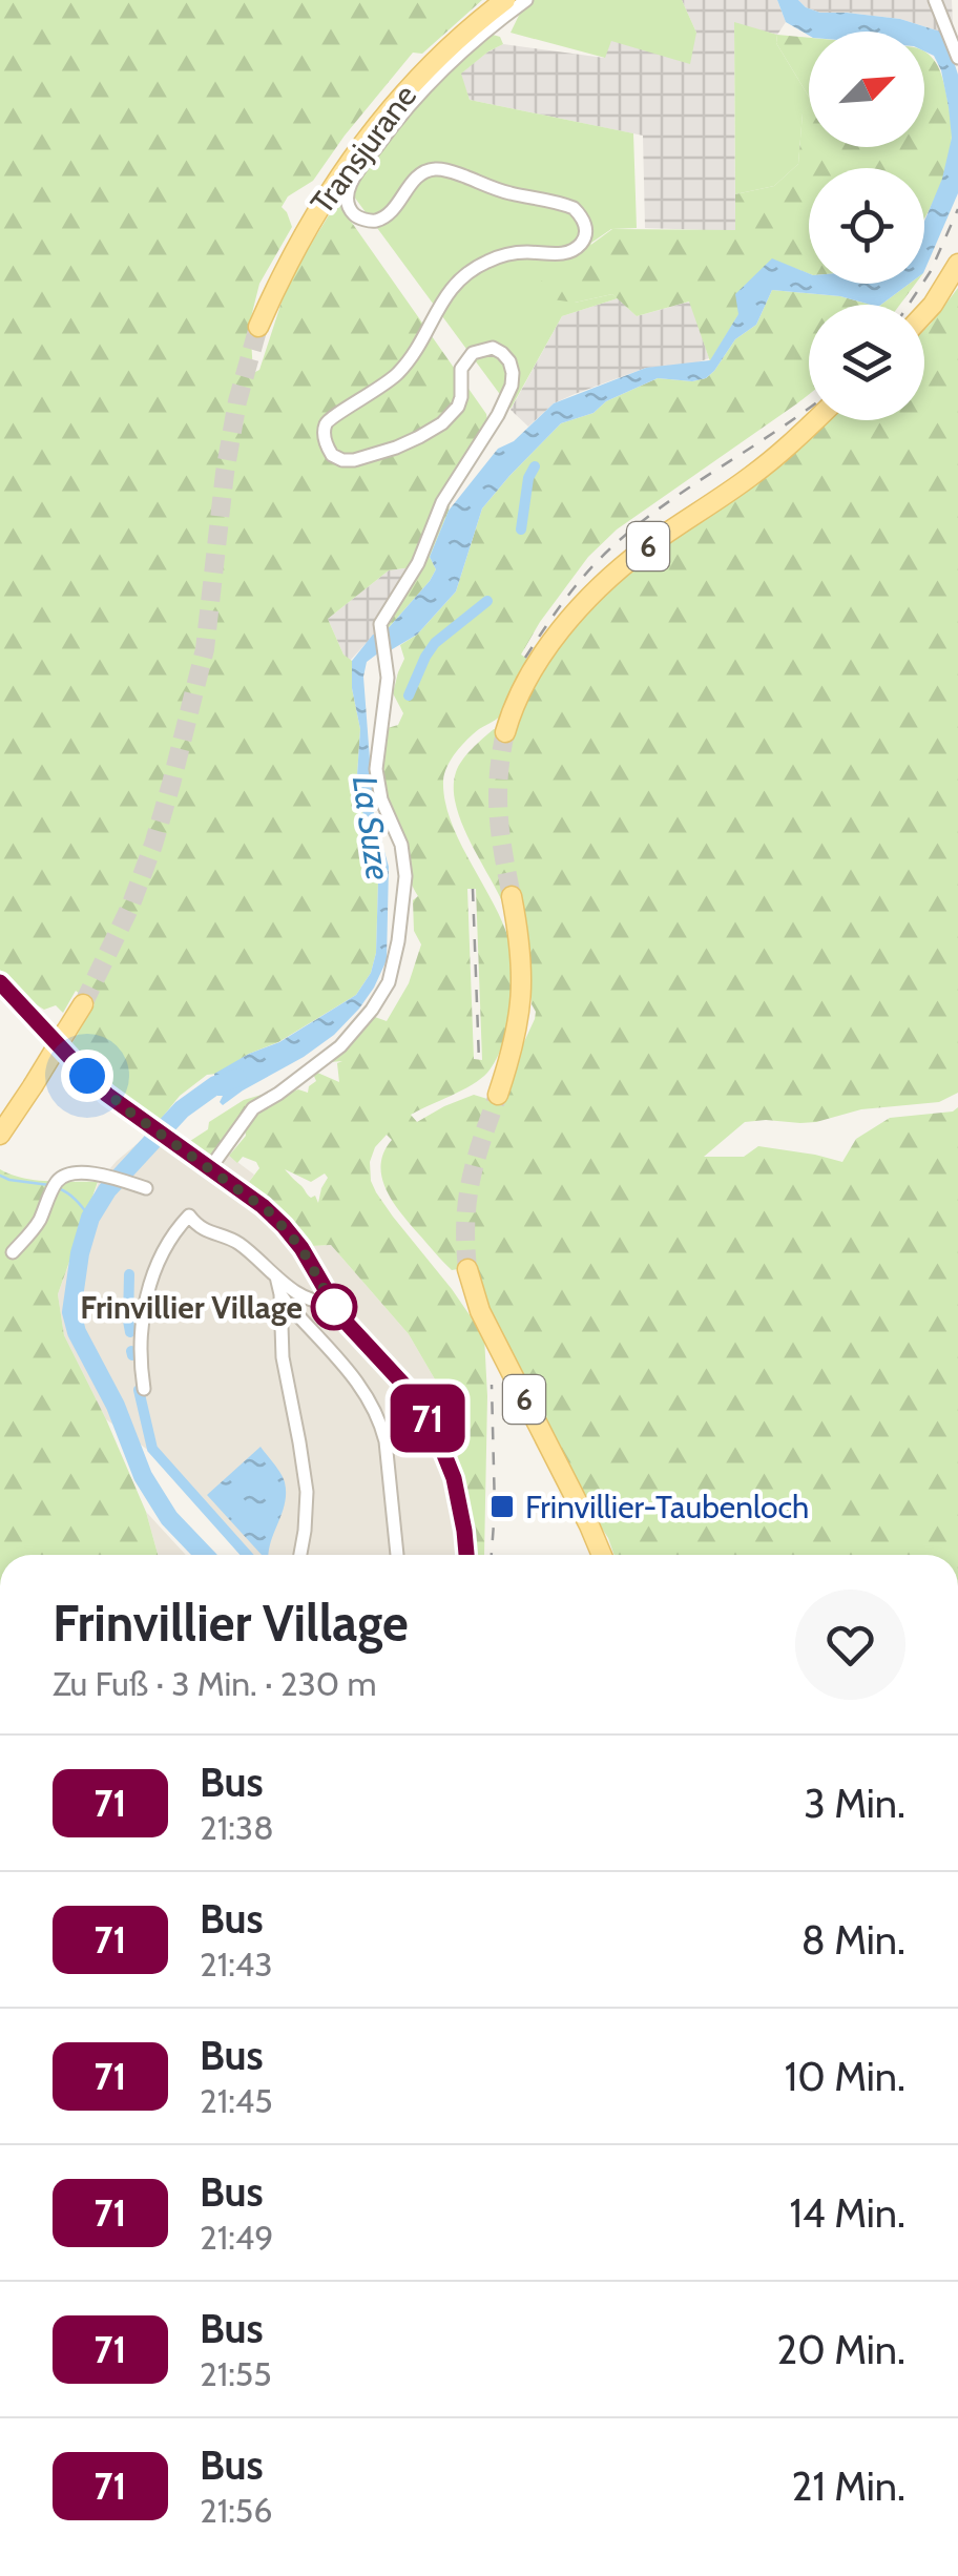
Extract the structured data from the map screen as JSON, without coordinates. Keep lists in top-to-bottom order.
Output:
{
  "streets": {
    "main road": ["Transjurane", "6"]
  },
  "water": ["La Suze"],
  "places": {
    "other": ["Frinvillier Village"],
    "transit": ["Frinvillier-Taubenloch"]
  },
  "lines": ["bus line 71"],
  "north": "top right",
  "page": {
    "on_map": "71",
    "heading": ["Frinvillier Village", "Zu Fuß · 3 Min. · 230 m"],
    "list": [
      {
        "mark": "71",
        "name": "Bus",
        "note": "21:38",
        "value": "3 Min."
      },
      {
        "mark": "71",
        "name": "Bus",
        "note": "21:43",
        "value": "8 Min."
      },
      {
        "mark": "71",
        "name": "Bus",
        "note": "21:45",
        "value": "10 Min."
      },
      {
        "mark": "71",
        "name": "Bus",
        "note": "21:49",
        "value": "14 Min."
      },
      {
        "mark": "71",
        "name": "Bus",
        "note": "21:55",
        "value": "20 Min."
      },
      {
        "mark": "71",
        "name": "Bus",
        "note": "21:56",
        "value": "21 Min."
      }
    ]
  }
}
